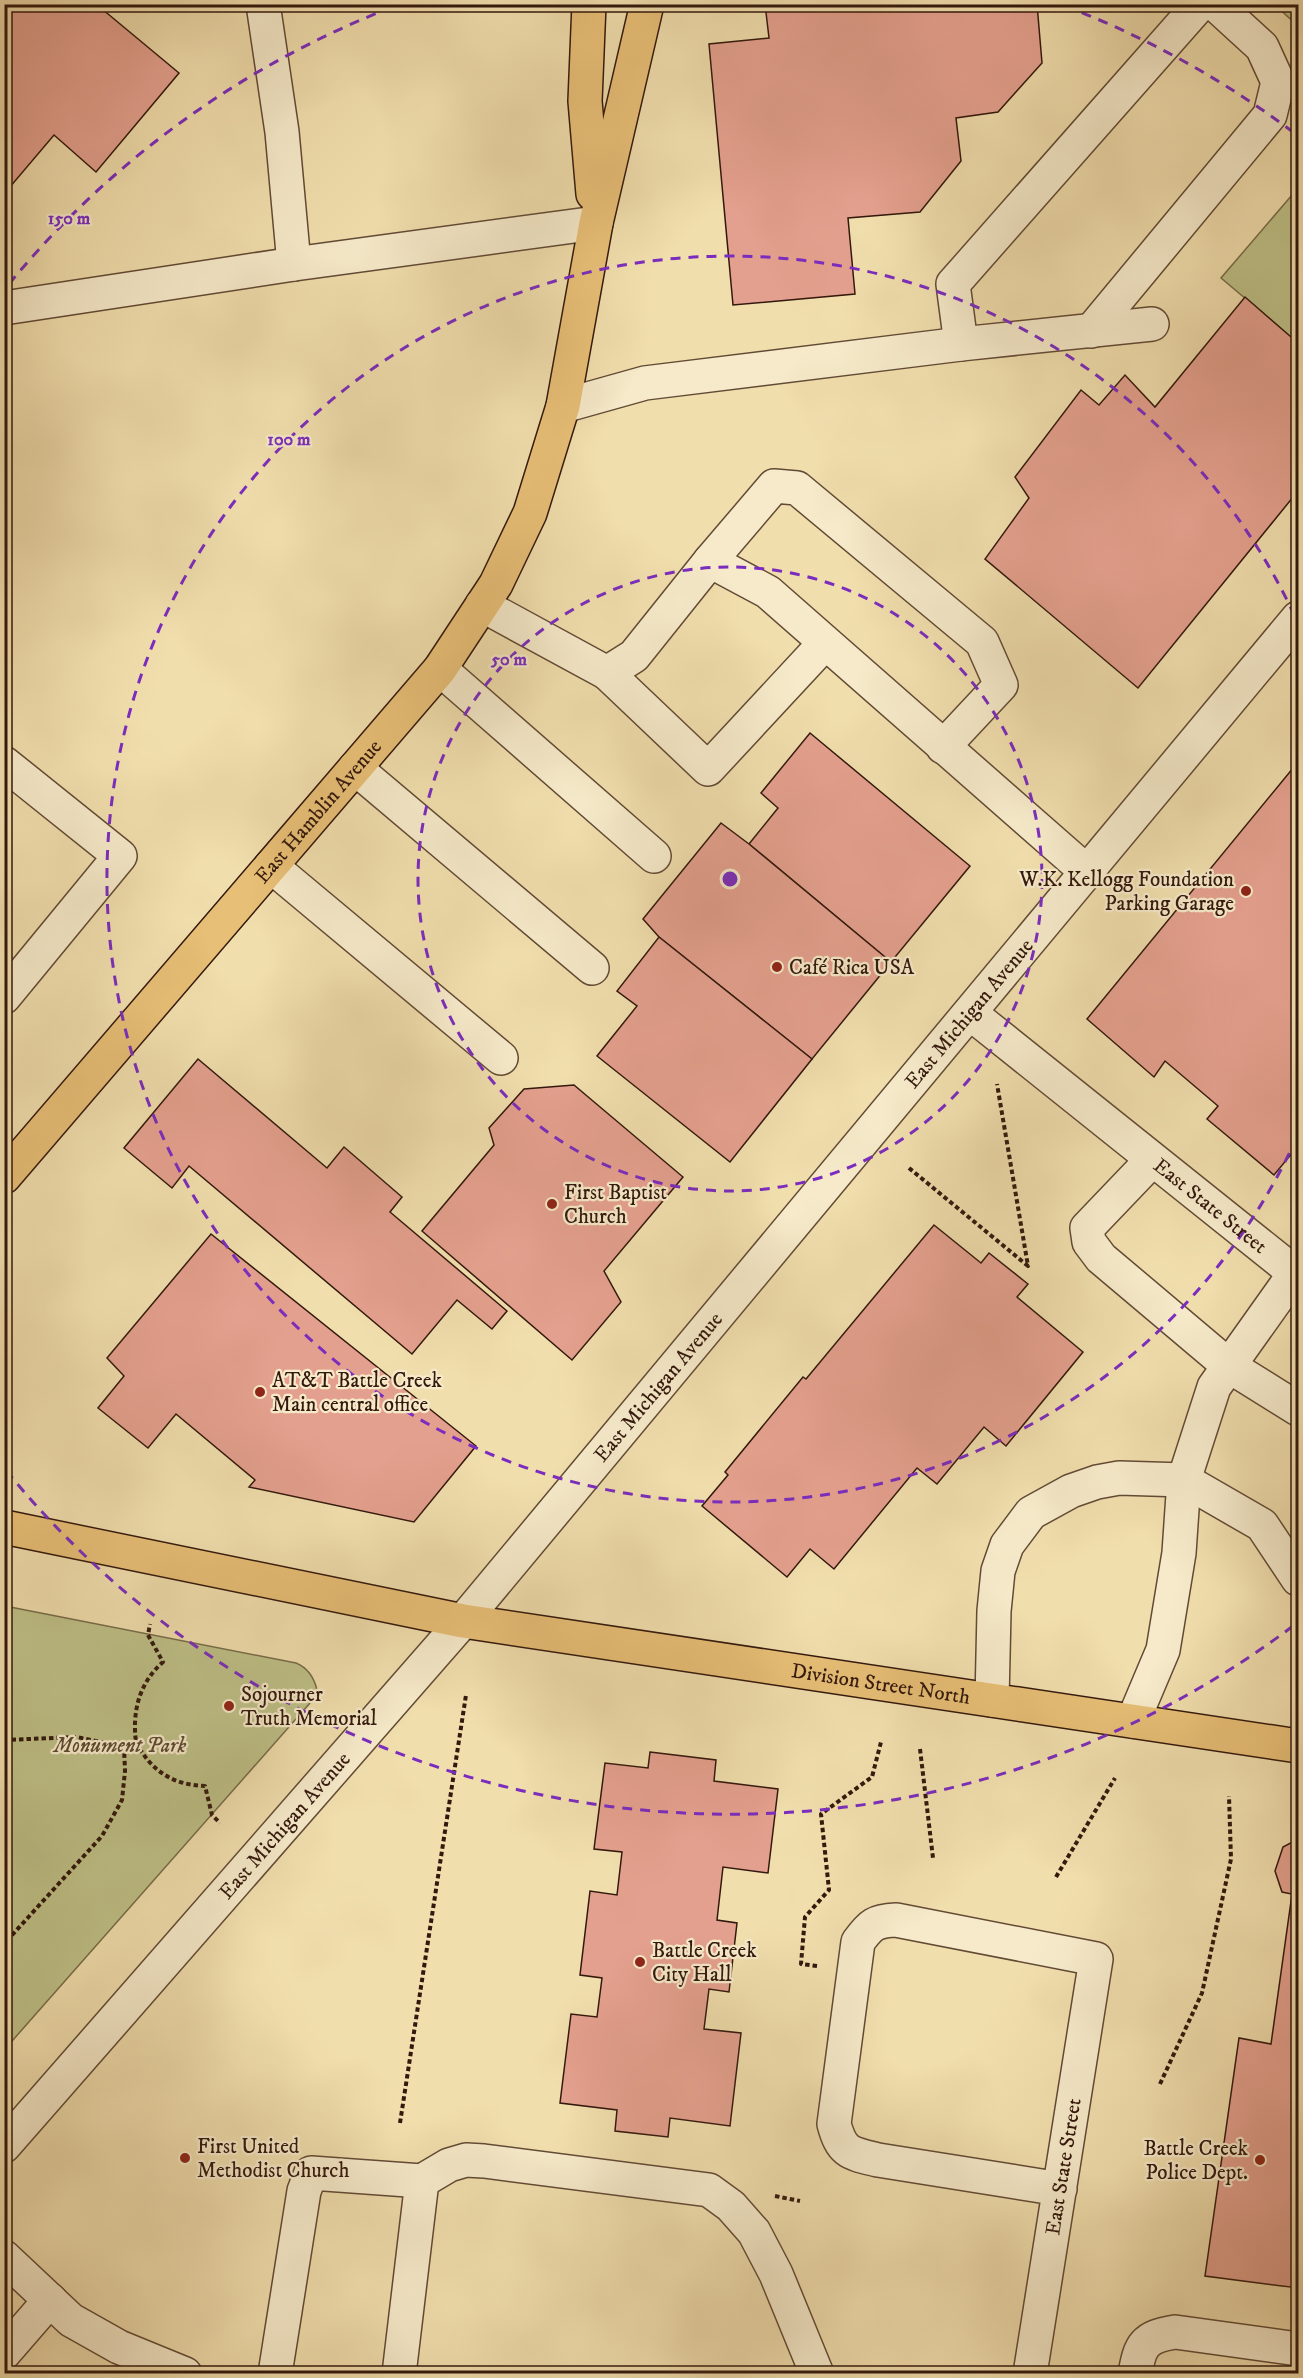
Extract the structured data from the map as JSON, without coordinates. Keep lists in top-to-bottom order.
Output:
{
  "streets": {
    "main road": ["East Hamblin Avenue", "Division Street North"],
    "street": ["East Michigan Avenue", "East State Street"]
  },
  "crossings": [
    ["East Michigan Avenue", "East State Street"],
    ["East Michigan Avenue", "Division Street North"],
    ["East State Street", "Division Street North"]
  ],
  "parks": ["Monument Park"],
  "places": [
    "W.K. Kellogg Foundation Parking Garage",
    "Café Rica USA",
    "First Baptist Church",
    "AT&T Battle Creek Main central office",
    "Sojourner Truth Memorial",
    "Battle Creek City Hall",
    "First United Methodist Church",
    "Battle Creek Police Dept."
  ],
  "rings": ["150 m", "100 m", "50 m"]
}
